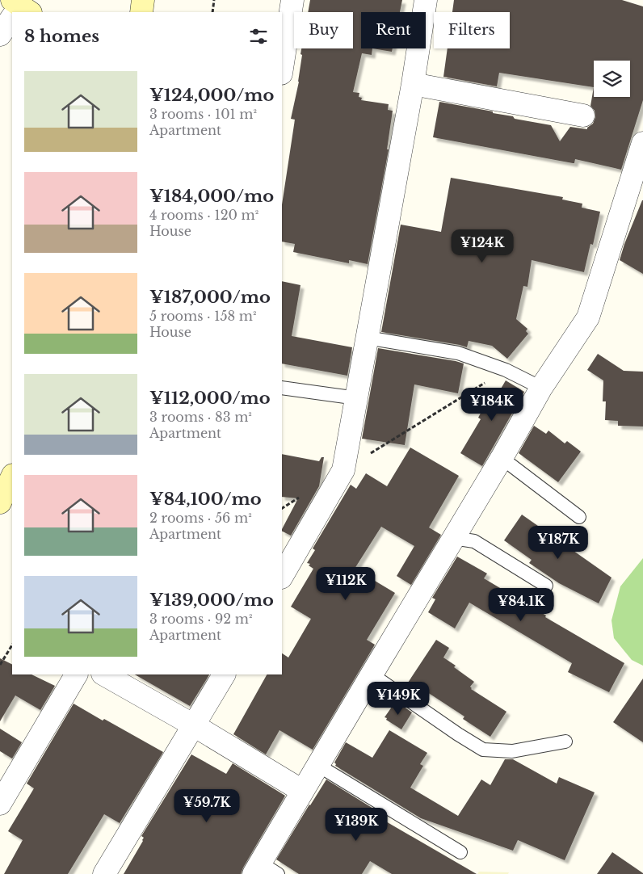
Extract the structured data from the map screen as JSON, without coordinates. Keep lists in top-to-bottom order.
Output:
{
  "page": {
    "chip": ["Buy", "Rent", "Filters"],
    "heading": "8 homes",
    "list": [
      {
        "name": "¥124,000/mo",
        "note": "3 rooms · 101 m² · Apartment"
      },
      {
        "name": "¥184,000/mo",
        "note": "4 rooms · 120 m² · House"
      },
      {
        "name": "¥187,000/mo",
        "note": "5 rooms · 158 m² · House"
      },
      {
        "name": "¥112,000/mo",
        "note": "3 rooms · 83 m² · Apartment"
      },
      {
        "name": "¥84,100/mo",
        "note": "2 rooms · 56 m² · Apartment"
      },
      {
        "name": "¥139,000/mo",
        "note": "3 rooms · 92 m² · Apartment"
      }
    ],
    "price": [
      "¥124K",
      "¥184K",
      "¥187K",
      "¥112K",
      "¥84.1K",
      "¥149K",
      "¥59.7K",
      "¥139K"
    ]
  }
}
